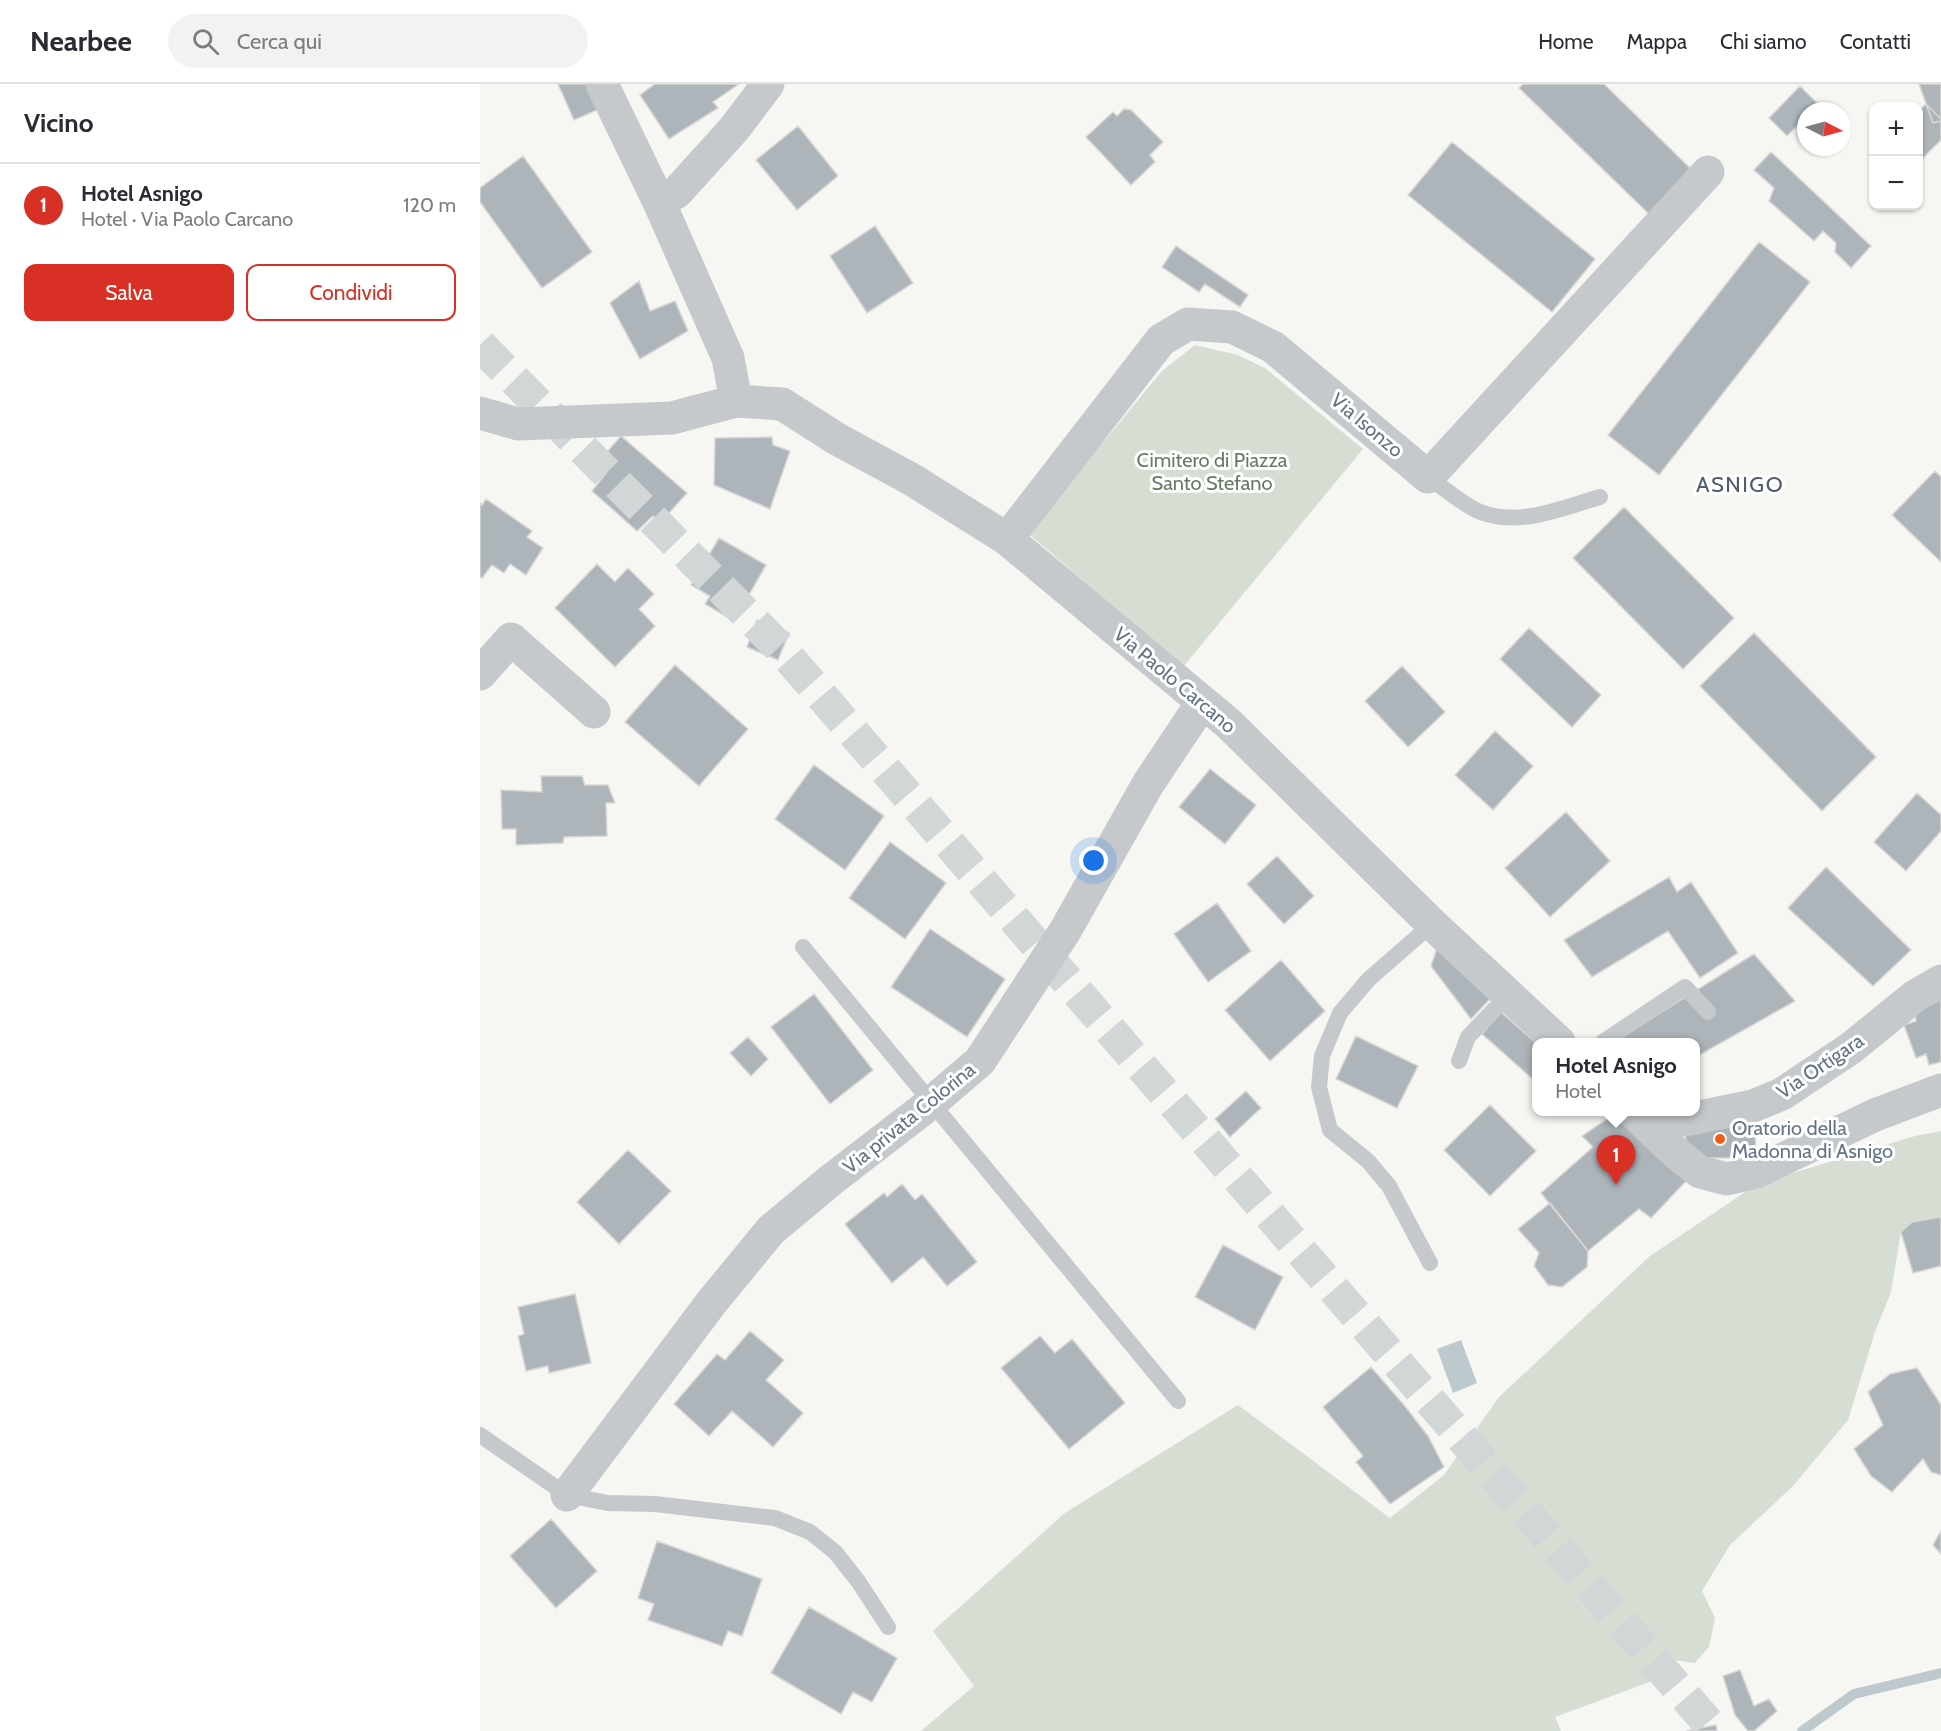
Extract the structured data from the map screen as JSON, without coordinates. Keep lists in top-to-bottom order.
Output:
{
  "streets": {
    "street": [
      "Via Isonzo",
      "Via Paolo Carcano",
      "Via Ortigara",
      "Via privata Colorina"
    ]
  },
  "crossings": [
    ["Via Isonzo", "Via Paolo Carcano"],
    ["Via Paolo Carcano", "Via privata Colorina"]
  ],
  "districts": ["ASNIGO"],
  "parks": ["Cimitero di Piazza Santo Stefano"],
  "places": ["Oratorio della Madonna di Asnigo"],
  "north": "right",
  "page": {
    "header": "Nearbee",
    "search": "Cerca qui",
    "nav": [
      "Home",
      "Mappa",
      "Chi siamo",
      "Contatti"
    ],
    "heading": "Vicino",
    "map_buttons": ["+", "−"],
    "list": [
      {
        "mark": "1",
        "name": "Hotel Asnigo",
        "note": "Hotel · Via Paolo Carcano",
        "value": "120 m"
      }
    ],
    "buttons": ["Salva", "Condividi"],
    "popup": ["Hotel Asnigo", "Hotel"],
    "pins": "1"
  }
}
